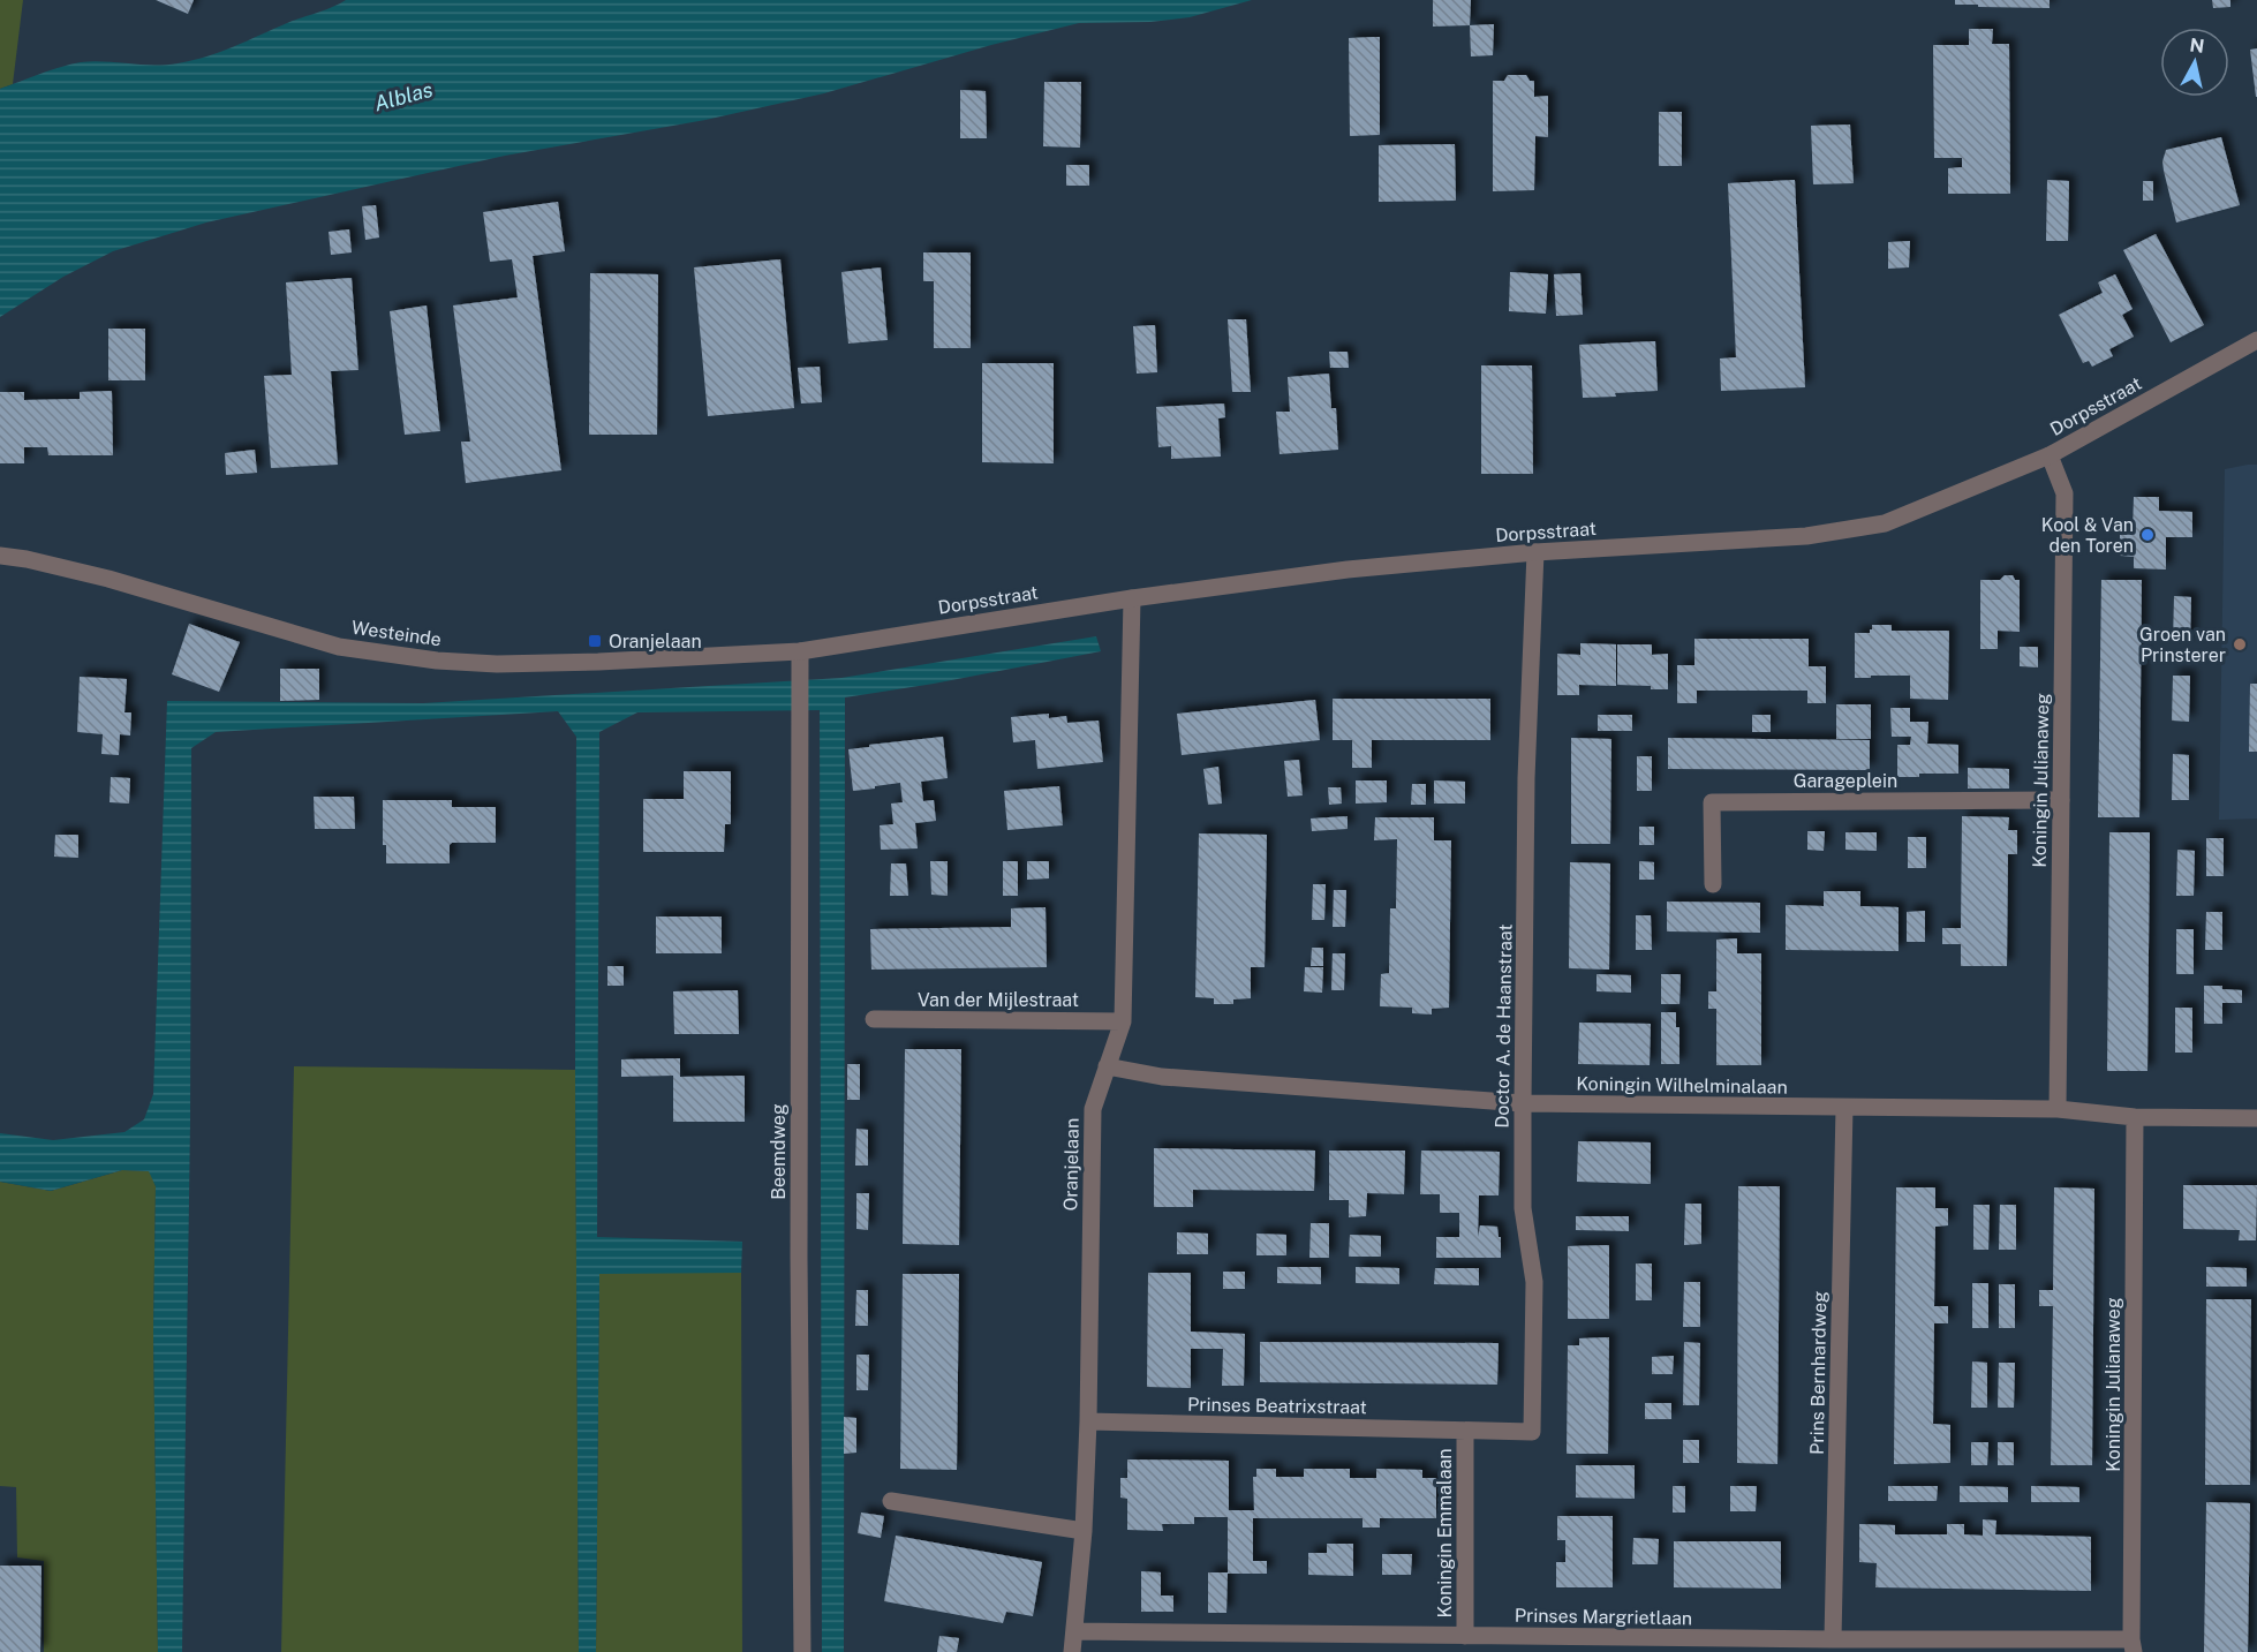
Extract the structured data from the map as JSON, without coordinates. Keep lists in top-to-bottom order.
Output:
{
  "streets": {
    "street": [
      "Dorpsstraat",
      "Westeinde",
      "Garageplein",
      "Koningin Julianaweg",
      "Van der Mijlestraat",
      "Doctor A. de Haanstraat",
      "Koningin Wilhelminalaan",
      "Beemdweg",
      "Oranjelaan",
      "Prins Bernhardweg",
      "Prinses Beatrixstraat",
      "Koningin Emmalaan",
      "Prinses Margrietlaan"
    ]
  },
  "crossings": [
    ["Dorpsstraat", "Westeinde"],
    ["Dorpsstraat", "Koningin Julianaweg"],
    ["Dorpsstraat", "Doctor A. de Haanstraat"],
    ["Dorpsstraat", "Beemdweg"],
    ["Dorpsstraat", "Oranjelaan"],
    ["Westeinde", "Beemdweg"],
    ["Garageplein", "Koningin Julianaweg"],
    ["Koningin Julianaweg", "Koningin Wilhelminalaan"],
    ["Koningin Julianaweg", "Prinses Margrietlaan"],
    ["Van der Mijlestraat", "Oranjelaan"],
    ["Doctor A. de Haanstraat", "Koningin Wilhelminalaan"],
    ["Doctor A. de Haanstraat", "Prinses Beatrixstraat"],
    ["Doctor A. de Haanstraat", "Koningin Emmalaan"],
    ["Koningin Wilhelminalaan", "Oranjelaan"],
    ["Koningin Wilhelminalaan", "Prins Bernhardweg"],
    ["Oranjelaan", "Prinses Beatrixstraat"],
    ["Oranjelaan", "Prinses Margrietlaan"],
    ["Prins Bernhardweg", "Prinses Margrietlaan"],
    ["Prinses Beatrixstraat", "Koningin Emmalaan"],
    ["Koningin Emmalaan", "Prinses Margrietlaan"]
  ],
  "water": ["Alblas"],
  "places": {
    "other": ["Kool & Van den Toren", "Groen van Prinsterer"],
    "transit": ["Oranjelaan"]
  },
  "north": "top"
}
